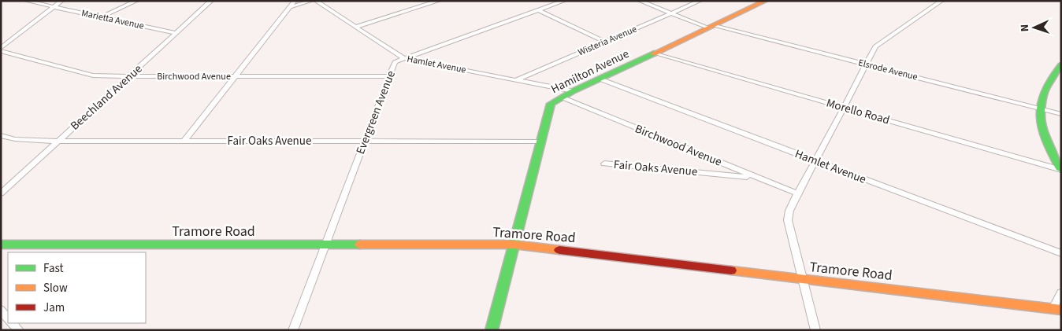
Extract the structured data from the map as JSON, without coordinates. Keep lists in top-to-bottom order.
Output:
{
  "streets": {
    "street": [
      "Marietta Avenue",
      "Wisteria Avenue",
      "Hamlet Avenue",
      "Elsrode Avenue",
      "Hamilton Avenue",
      "Birchwood Avenue",
      "Beechland Avenue",
      "Morello Road",
      "Evergreen Avenue",
      "Fair Oaks Avenue",
      "Tramore Road"
    ]
  },
  "crossings": [
    ["Marietta Avenue", "Beechland Avenue"],
    ["Wisteria Avenue", "Hamlet Avenue"],
    ["Wisteria Avenue", "Elsrode Avenue"],
    ["Hamlet Avenue", "Hamilton Avenue"],
    ["Hamlet Avenue", "Evergreen Avenue"],
    ["Elsrode Avenue", "Hamilton Avenue"],
    ["Hamilton Avenue", "Birchwood Avenue"],
    ["Hamilton Avenue", "Morello Road"],
    ["Hamilton Avenue", "Fair Oaks Avenue"],
    ["Hamilton Avenue", "Tramore Road"],
    ["Birchwood Avenue", "Beechland Avenue"],
    ["Birchwood Avenue", "Evergreen Avenue"],
    ["Birchwood Avenue", "Fair Oaks Avenue"],
    ["Beechland Avenue", "Fair Oaks Avenue"],
    ["Evergreen Avenue", "Fair Oaks Avenue"],
    ["Evergreen Avenue", "Tramore Road"]
  ],
  "legend": ["Fast", "Slow", "Jam"],
  "north": "left"
}
